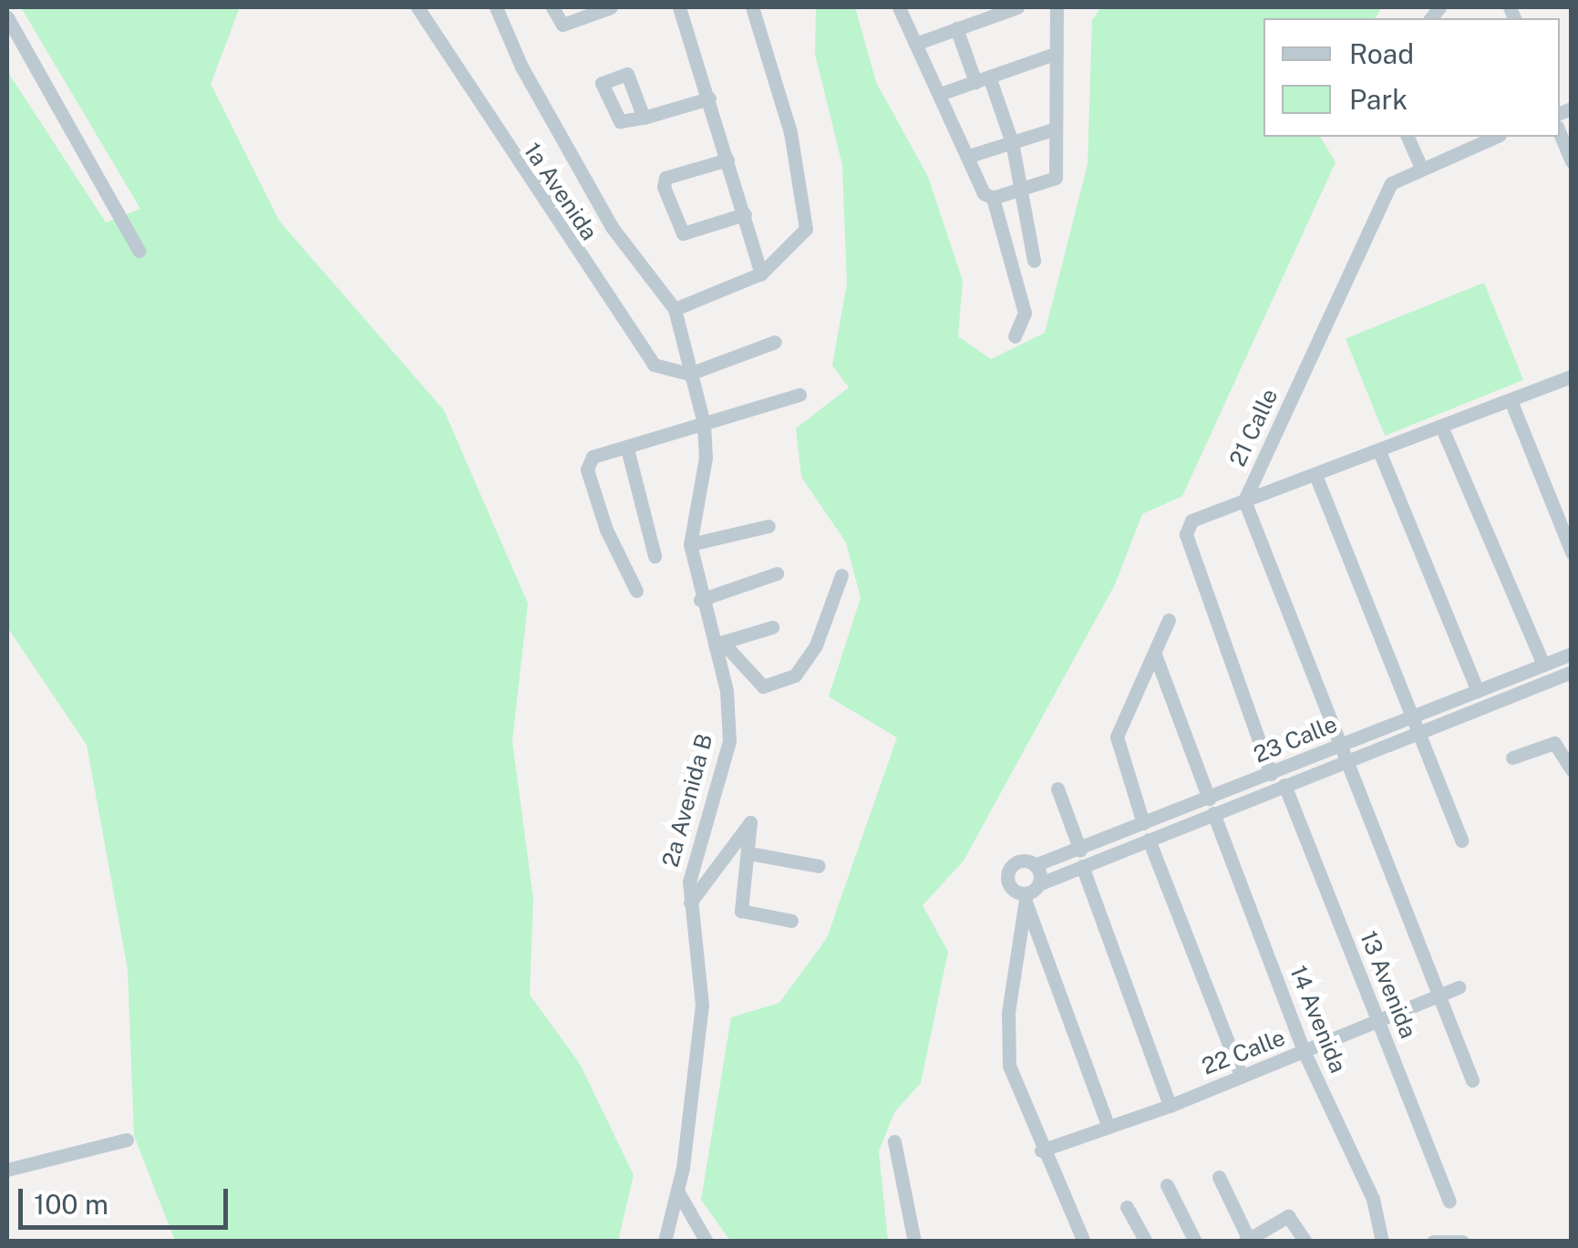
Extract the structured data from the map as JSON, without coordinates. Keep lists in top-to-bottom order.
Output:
{
  "streets": {
    "street": [
      "1a Avenida",
      "21 Calle",
      "23 Calle",
      "2a Avenida B",
      "13 Avenida",
      "14 Avenida",
      "22 Calle"
    ]
  },
  "crossings": [
    ["1a Avenida", "2a Avenida B"],
    ["21 Calle", "23 Calle"],
    ["21 Calle", "22 Calle"],
    ["23 Calle", "13 Avenida"],
    ["23 Calle", "14 Avenida"],
    ["13 Avenida", "22 Calle"],
    ["14 Avenida", "22 Calle"]
  ],
  "legend": ["Road", "Park"],
  "scale_bar": "100 m"
}
